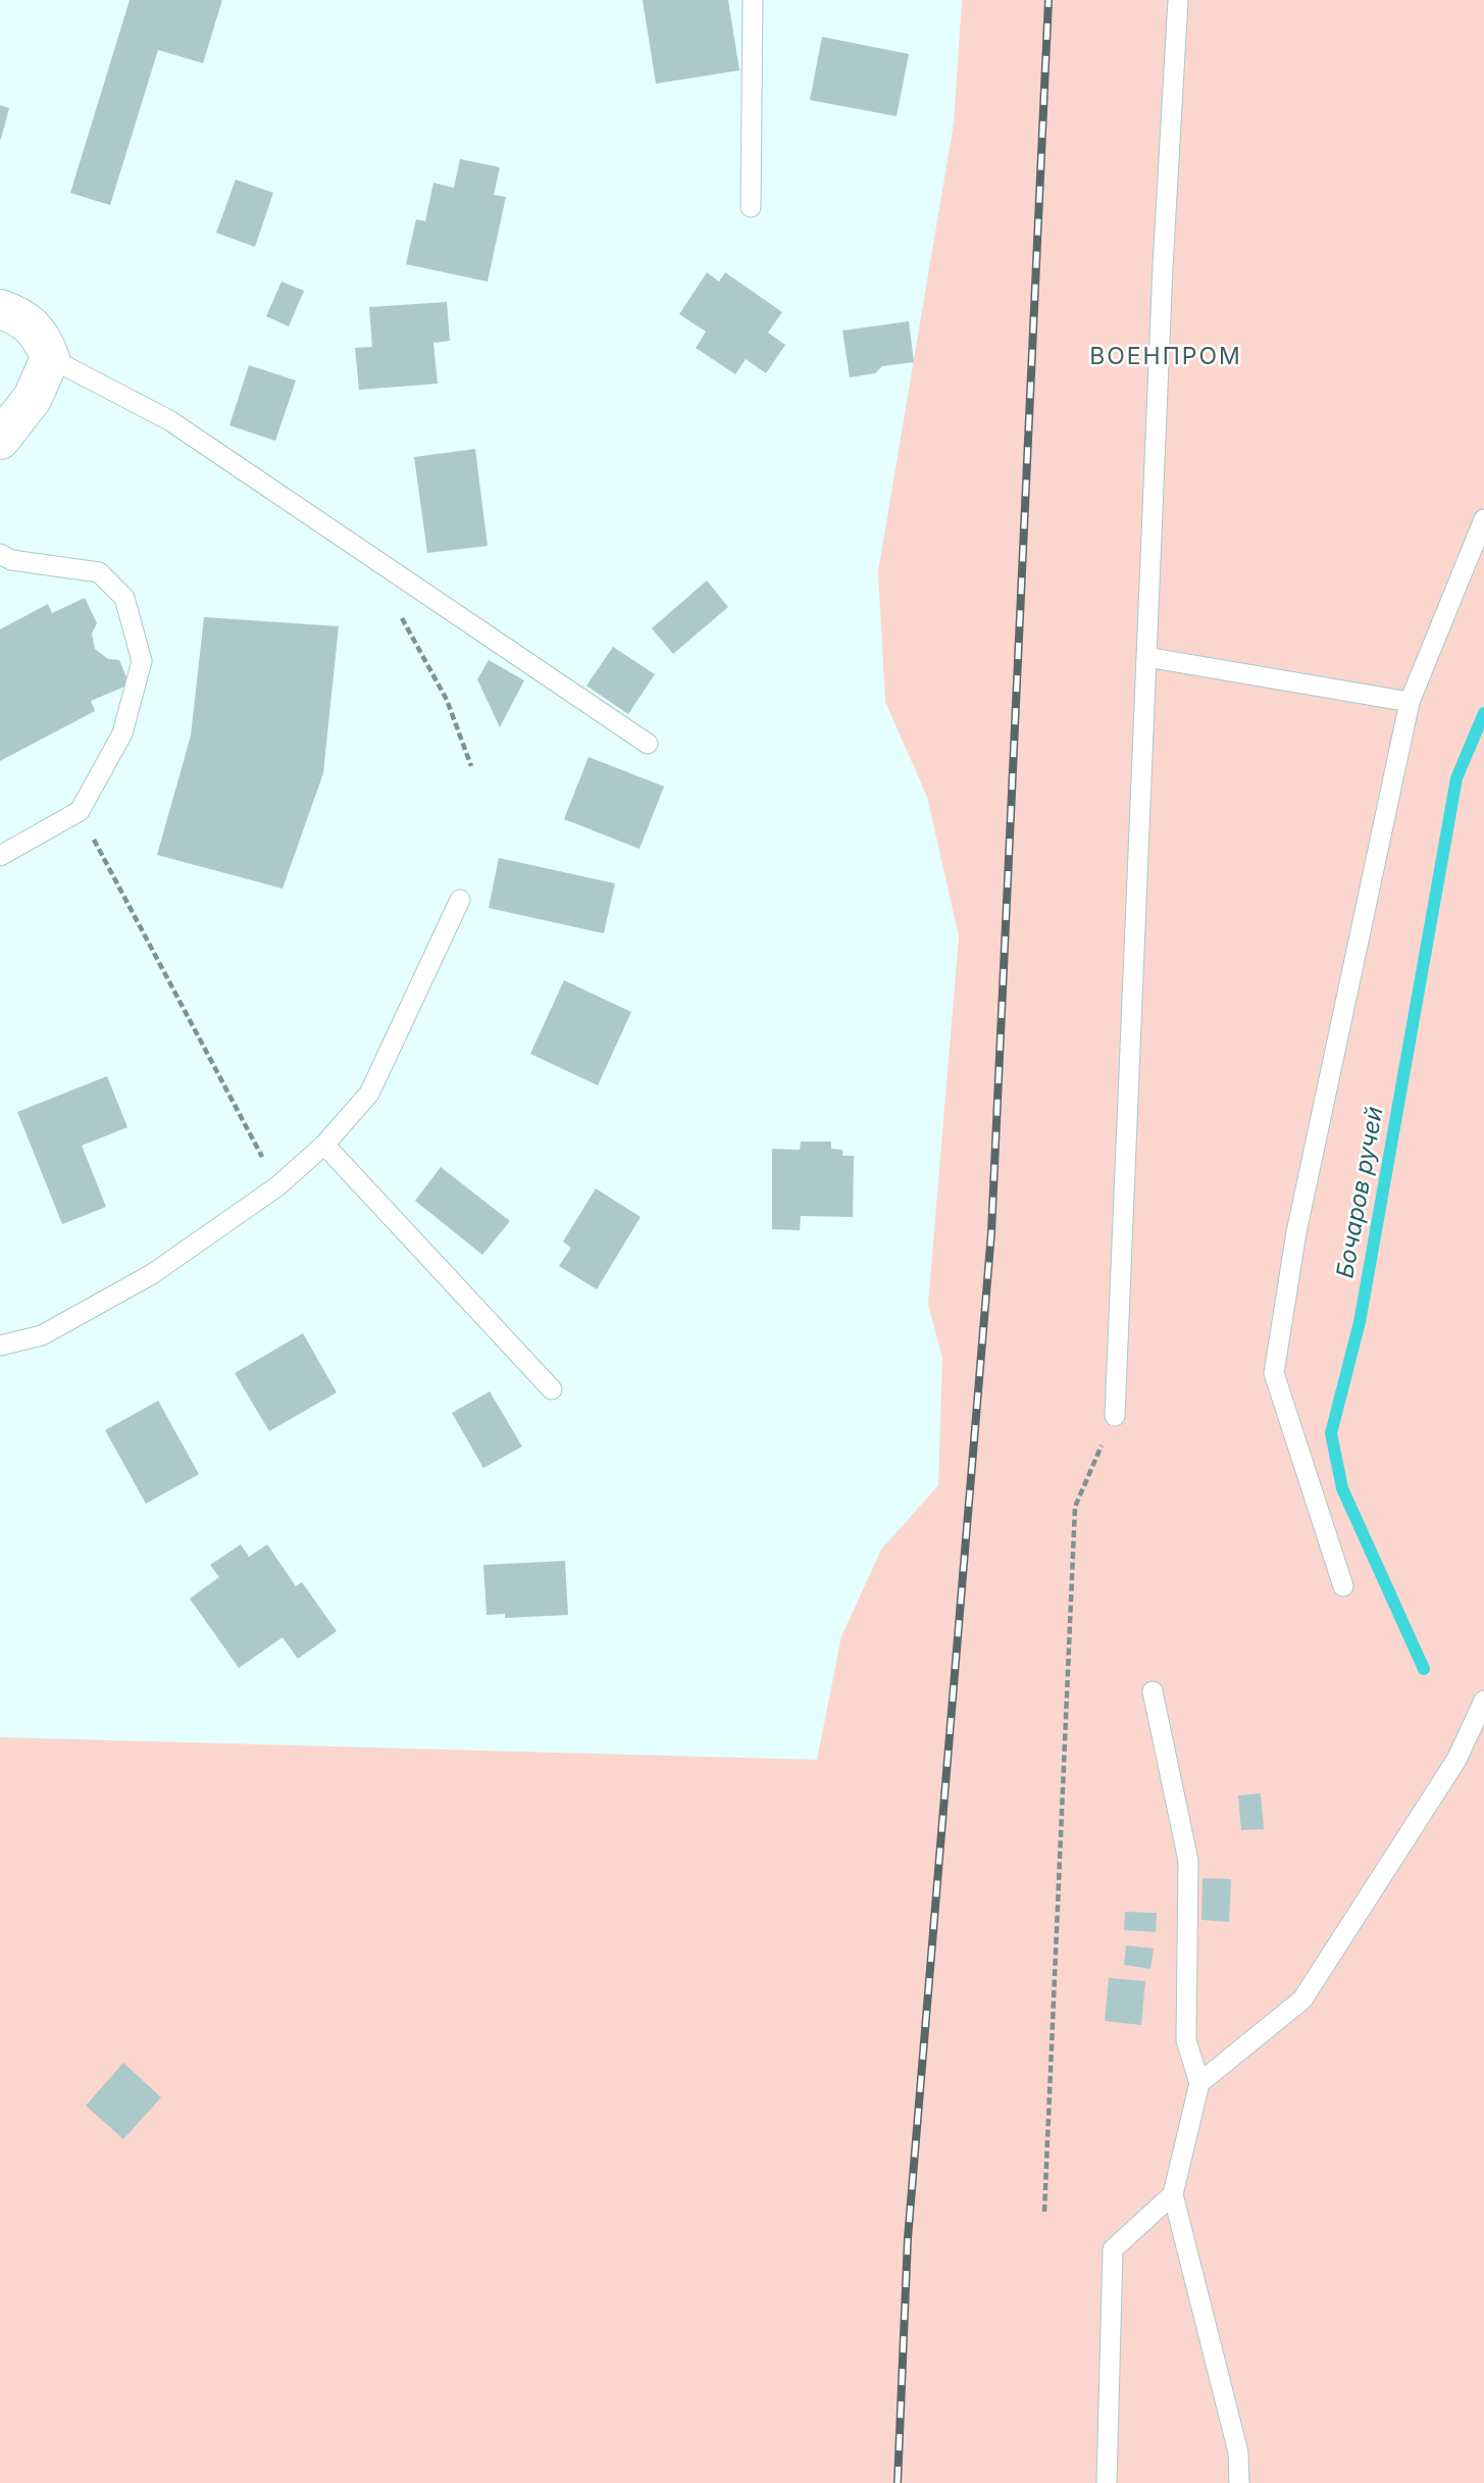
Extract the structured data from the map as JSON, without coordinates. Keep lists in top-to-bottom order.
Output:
{
  "districts": ["ВОЕНПРОМ"],
  "water": ["Бочаров ручей"]
}
